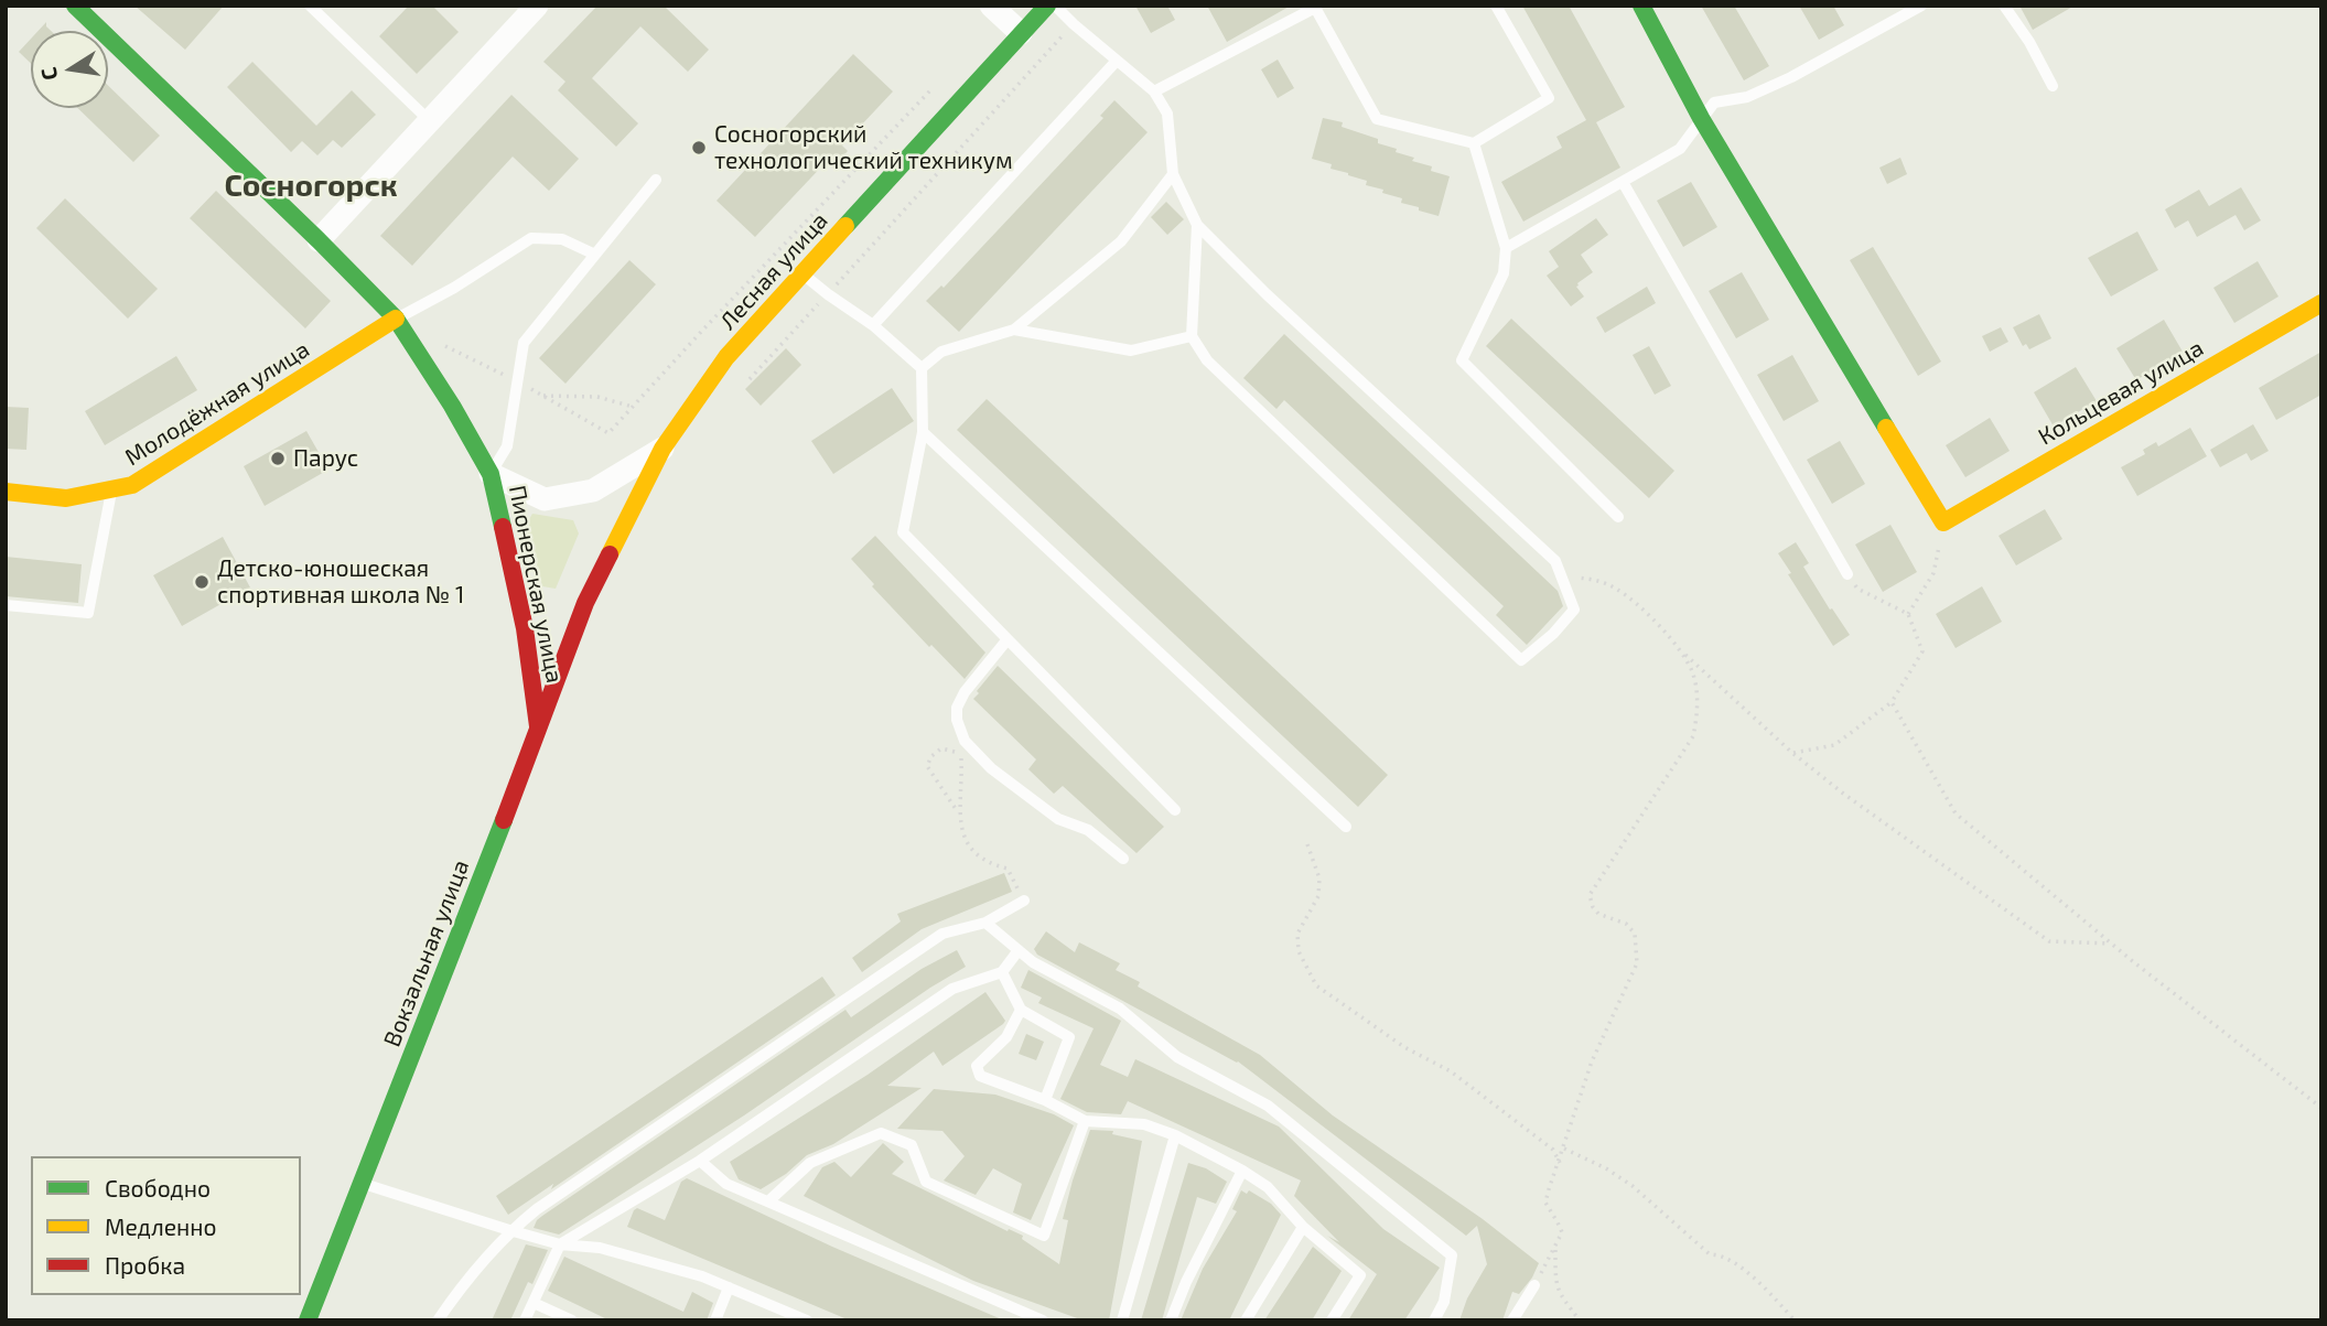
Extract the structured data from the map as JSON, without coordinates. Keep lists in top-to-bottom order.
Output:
{
  "streets": {
    "street": [
      "Лесная улица",
      "Кольцевая улица",
      "Молодёжная улица",
      "Пионерская улица",
      "Вокзальная улица"
    ]
  },
  "crossings": [
    ["Лесная улица", "Вокзальная улица"],
    ["Молодёжная улица", "Пионерская улица"],
    ["Пионерская улица", "Вокзальная улица"]
  ],
  "districts": ["Сосногорск"],
  "places": ["Сосногорский технологический техникум", "Парус", "Детско-юношеская спортивная школа № 1"],
  "legend": ["Свободно", "Медленно", "Пробка"],
  "north": "left"
}
